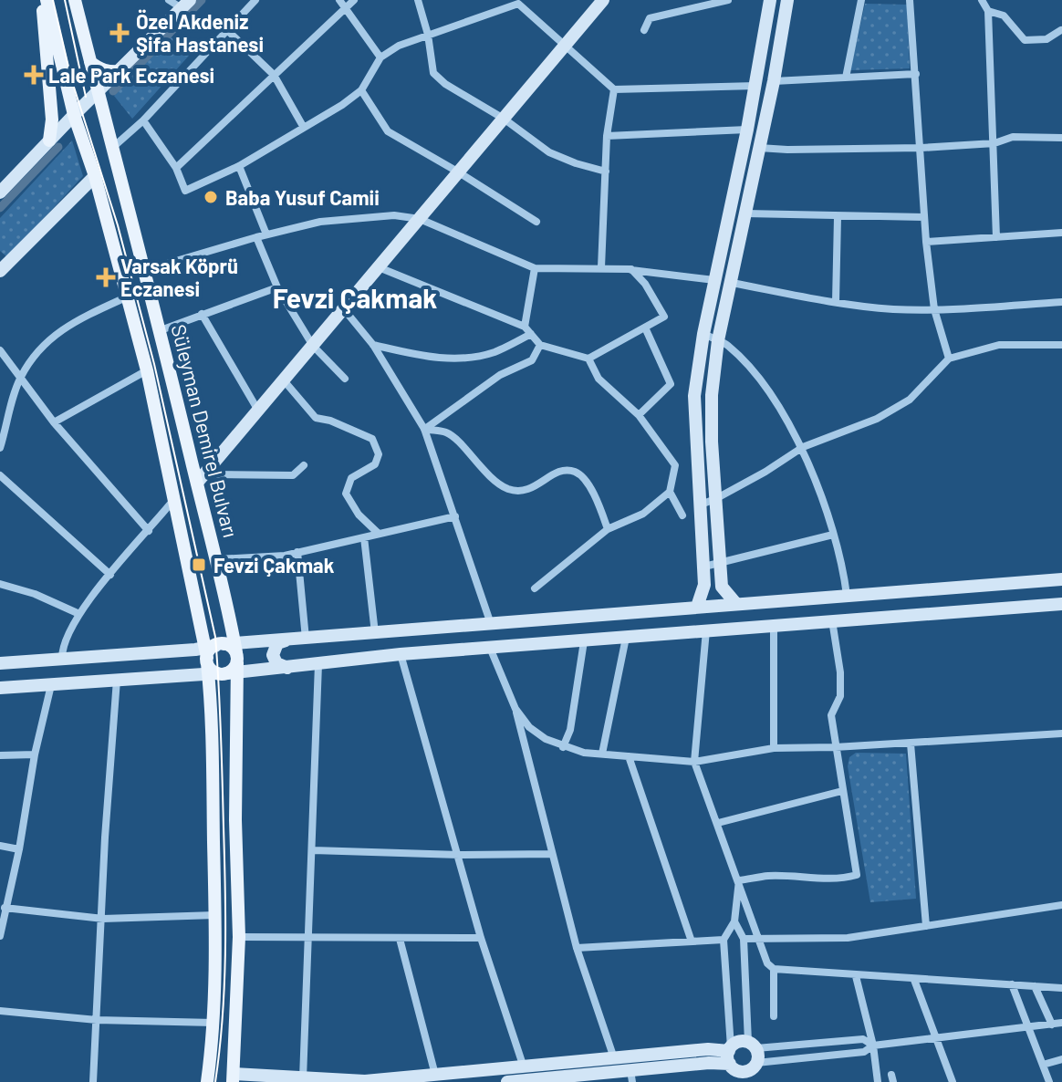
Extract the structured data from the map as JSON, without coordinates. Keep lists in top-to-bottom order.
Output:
{
  "streets": {
    "main road": ["Süleyman Demirel Bulvarı"]
  },
  "districts": ["Fevzi Çakmak"],
  "places": {
    "health": ["Özel Akdeniz Şifa Hastanesi", "Lale Park Eczanesi", "Varsak Köprü Eczanesi"],
    "other": ["Baba Yusuf Camii"],
    "transit": ["Fevzi Çakmak"]
  }
}
